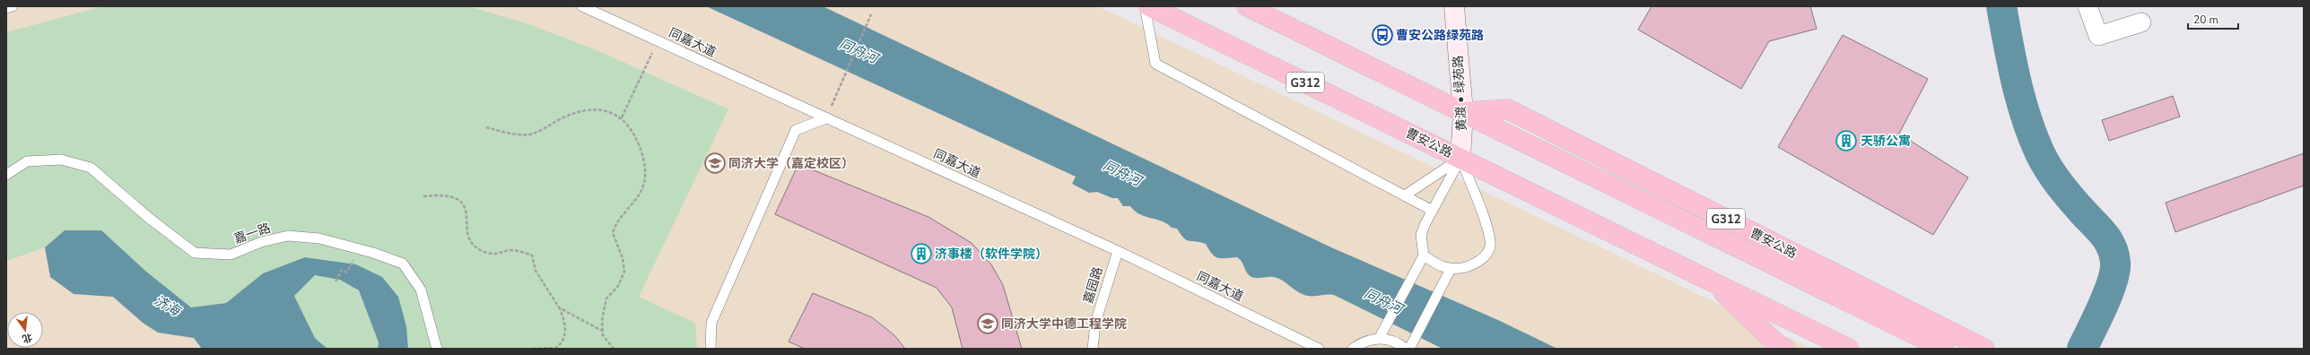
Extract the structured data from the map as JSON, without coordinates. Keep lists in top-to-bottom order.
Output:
{
  "streets": {
    "highway": ["G312", "曹安公路"],
    "street": ["黄渡 • 绿苑路"],
    "lane": ["同嘉大道", "嘉一路", "嘉园路"]
  },
  "crossings": [
    ["同嘉大道", "嘉园路"],
    ["黄渡 • 绿苑路", "曹安公路"]
  ],
  "water": ["同舟河", "济海"],
  "places": {
    "bus stop": ["曹安公路绿苑路"],
    "building": ["天骄公寓", "济事楼（软件学院）"],
    "school or university": ["同济大学（嘉定校区）", "同济大学中德工程学院"]
  },
  "scale_bar": "20 m",
  "north": "bottom"
}
